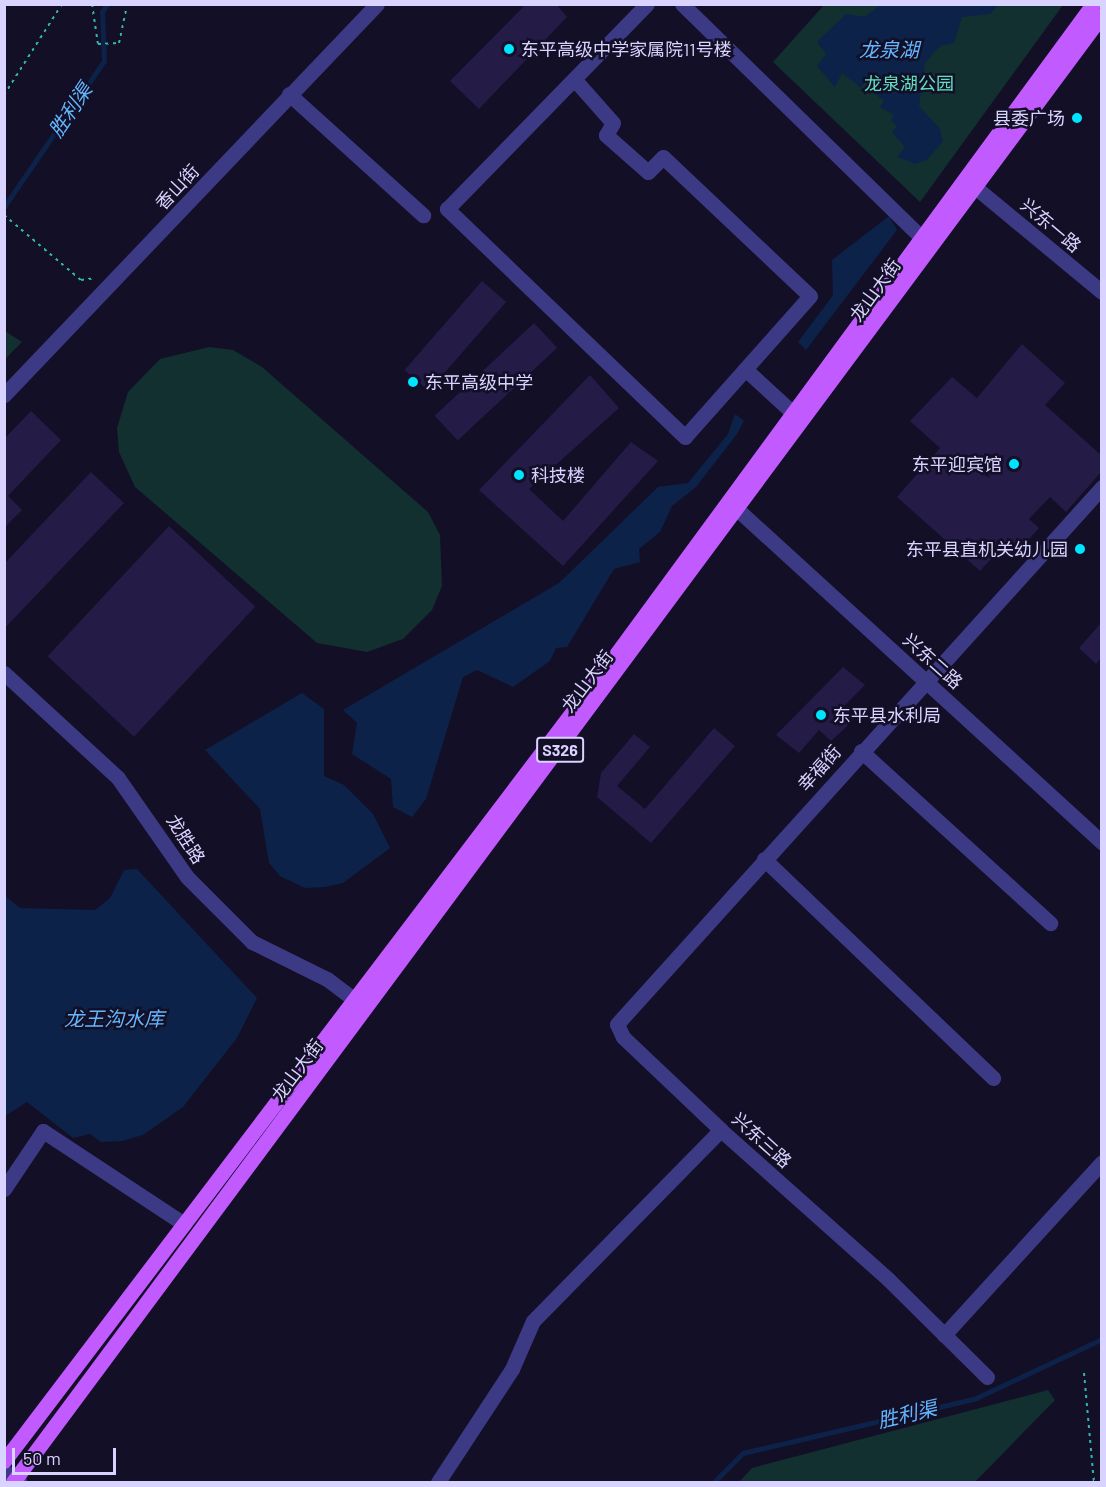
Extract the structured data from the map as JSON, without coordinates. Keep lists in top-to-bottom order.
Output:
{
  "streets": {
    "main road": ["龙山大街", "S326"],
    "street": [
      "香山街",
      "兴东一路",
      "兴东二路",
      "幸福街",
      "龙胜路",
      "兴东三路"
    ]
  },
  "crossings": [
    ["兴东一路", "龙山大街"],
    ["龙山大街", "兴东二路"],
    ["龙山大街", "龙胜路"],
    ["兴东二路", "幸福街"],
    ["幸福街", "兴东三路"]
  ],
  "water": ["龙泉湖", "胜利渠", "龙王沟水库"],
  "parks": ["龙泉湖公园"],
  "places": [
    "东平高级中学家属院11号楼",
    "县委广场",
    "东平高级中学",
    "东平迎宾馆",
    "科技楼",
    "东平县直机关幼儿园",
    "东平县水利局"
  ],
  "scale_bar": "50 m"
}
